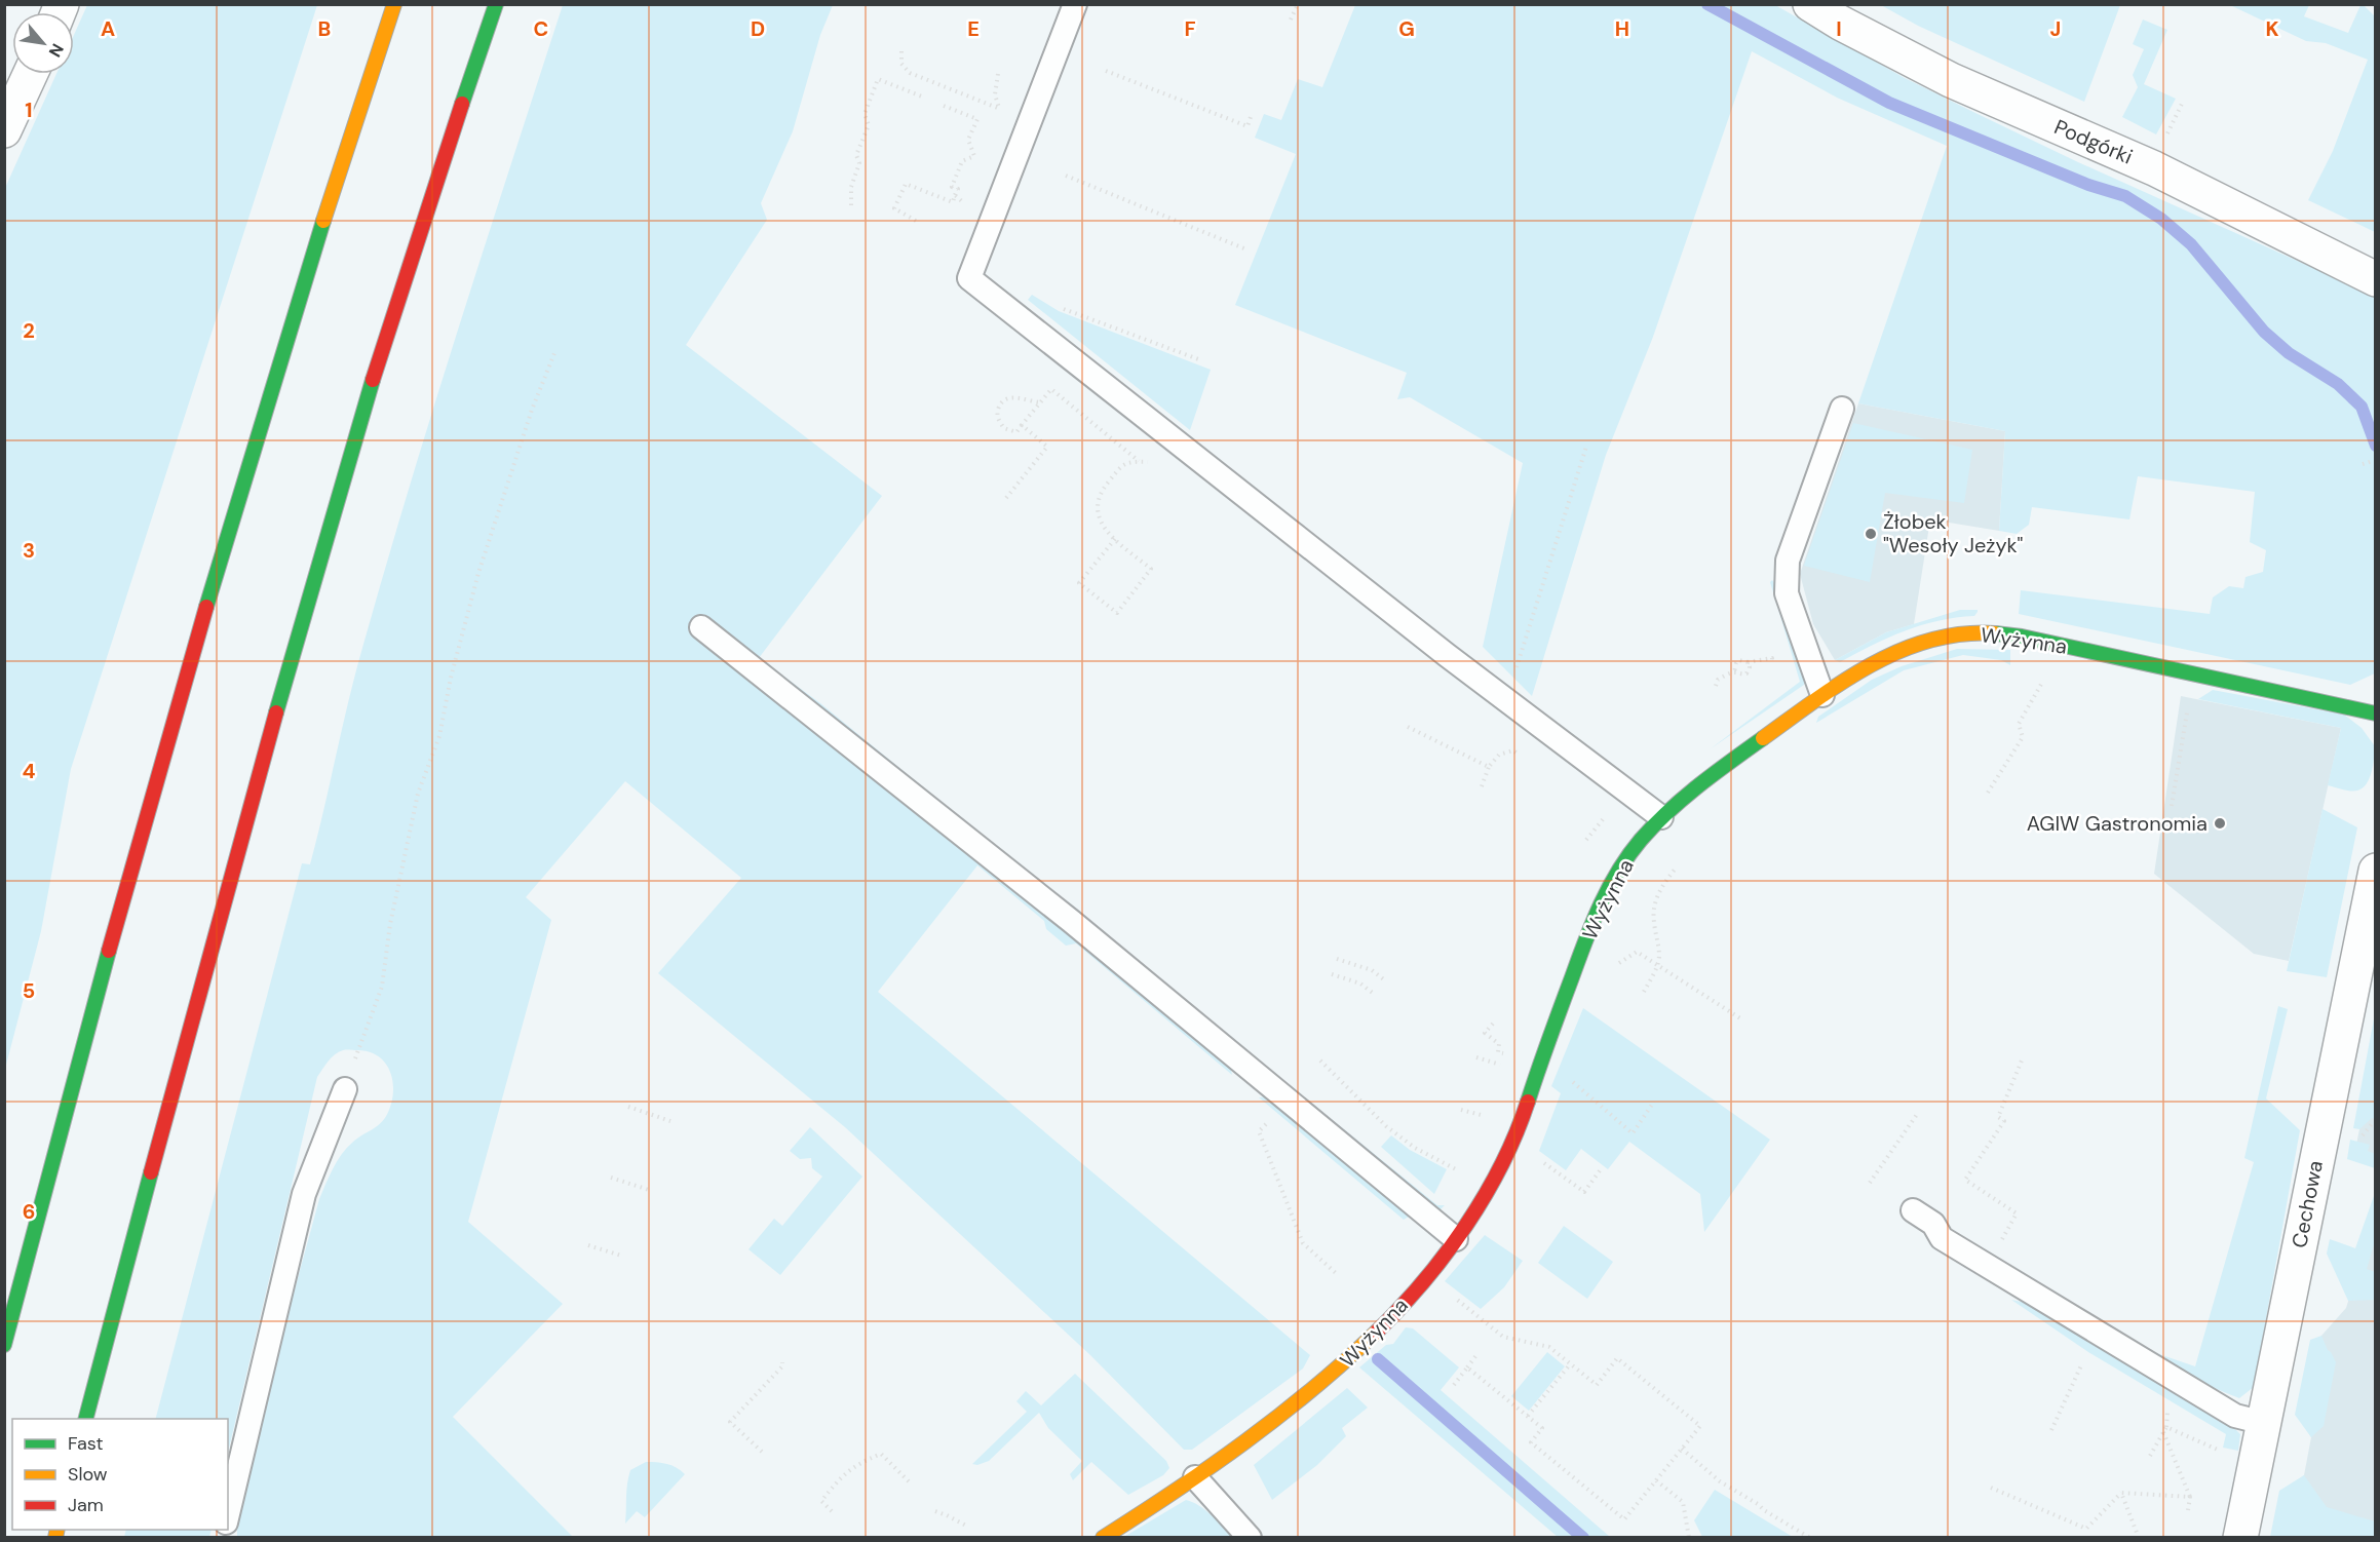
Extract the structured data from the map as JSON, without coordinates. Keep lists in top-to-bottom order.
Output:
{
  "streets": {
    "main road": ["Wyżynna"],
    "street": ["Podgórki", "Cechowa"]
  },
  "places": ["Żłobek \"Wesoły Jeżyk\"", "AGIW Gastronomia"],
  "legend": ["Fast", "Slow", "Jam"],
  "north": "bottom right",
  "grid": {
    "columns": [
      "A",
      "B",
      "C",
      "D",
      "E",
      "F",
      "G",
      "H",
      "I",
      "J",
      "K"
    ],
    "rows": [
      "1",
      "2",
      "3",
      "4",
      "5",
      "6"
    ]
  }
}
